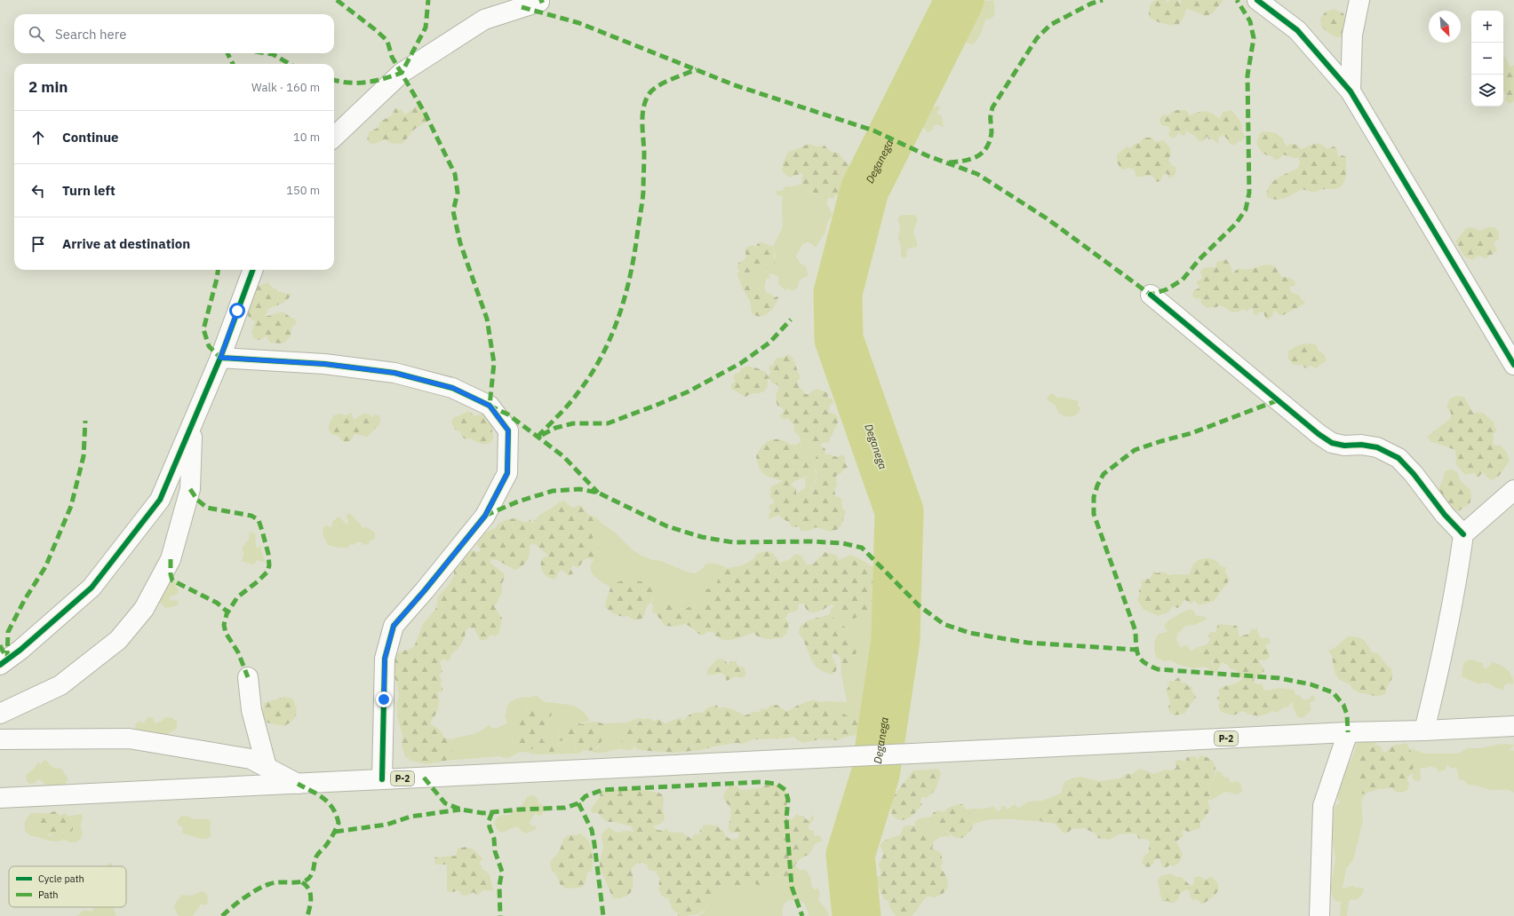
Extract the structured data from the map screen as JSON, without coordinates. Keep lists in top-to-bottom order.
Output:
{
  "streets": {
    "main road": ["P-2"]
  },
  "water": ["Deganega"],
  "legend": ["Cycle path", "Path"],
  "north": "bottom right",
  "page": {
    "map_buttons": ["+", "−"],
    "search": "Search here",
    "heading": ["2 min", "Walk · 160 m"],
    "list": [
      ["Continue", "10 m"],
      ["Turn left", "150 m"],
      "Arrive at destination"
    ]
  }
}
